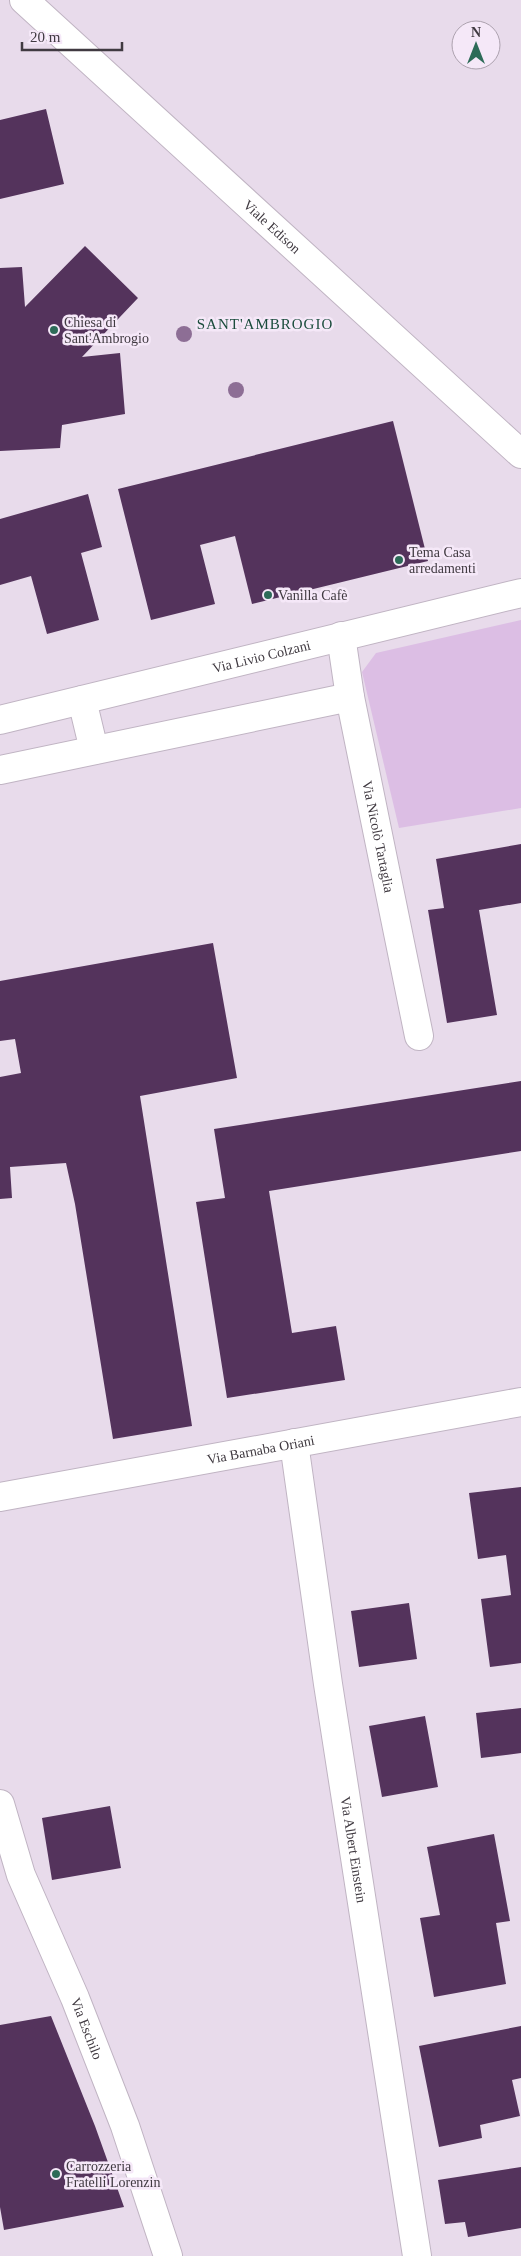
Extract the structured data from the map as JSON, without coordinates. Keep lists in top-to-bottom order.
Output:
{
  "streets": {
    "street": [
      "Viale Edison",
      "Via Livio Colzani",
      "Via Nicolò Tartaglia",
      "Via Barnaba Oriani",
      "Via Albert Einstein",
      "Via Eschilo"
    ]
  },
  "crossings": [
    ["Via Livio Colzani", "Via Nicolò Tartaglia"],
    ["Via Barnaba Oriani", "Via Albert Einstein"]
  ],
  "districts": ["SANT'AMBROGIO"],
  "places": [
    "Chiesa di Sant'Ambrogio",
    "Tema Casa arredamenti",
    "Vanilla Cafè",
    "Carrozzeria Fratelli Lorenzin"
  ],
  "scale_bar": "20 m",
  "north": "top"
}
